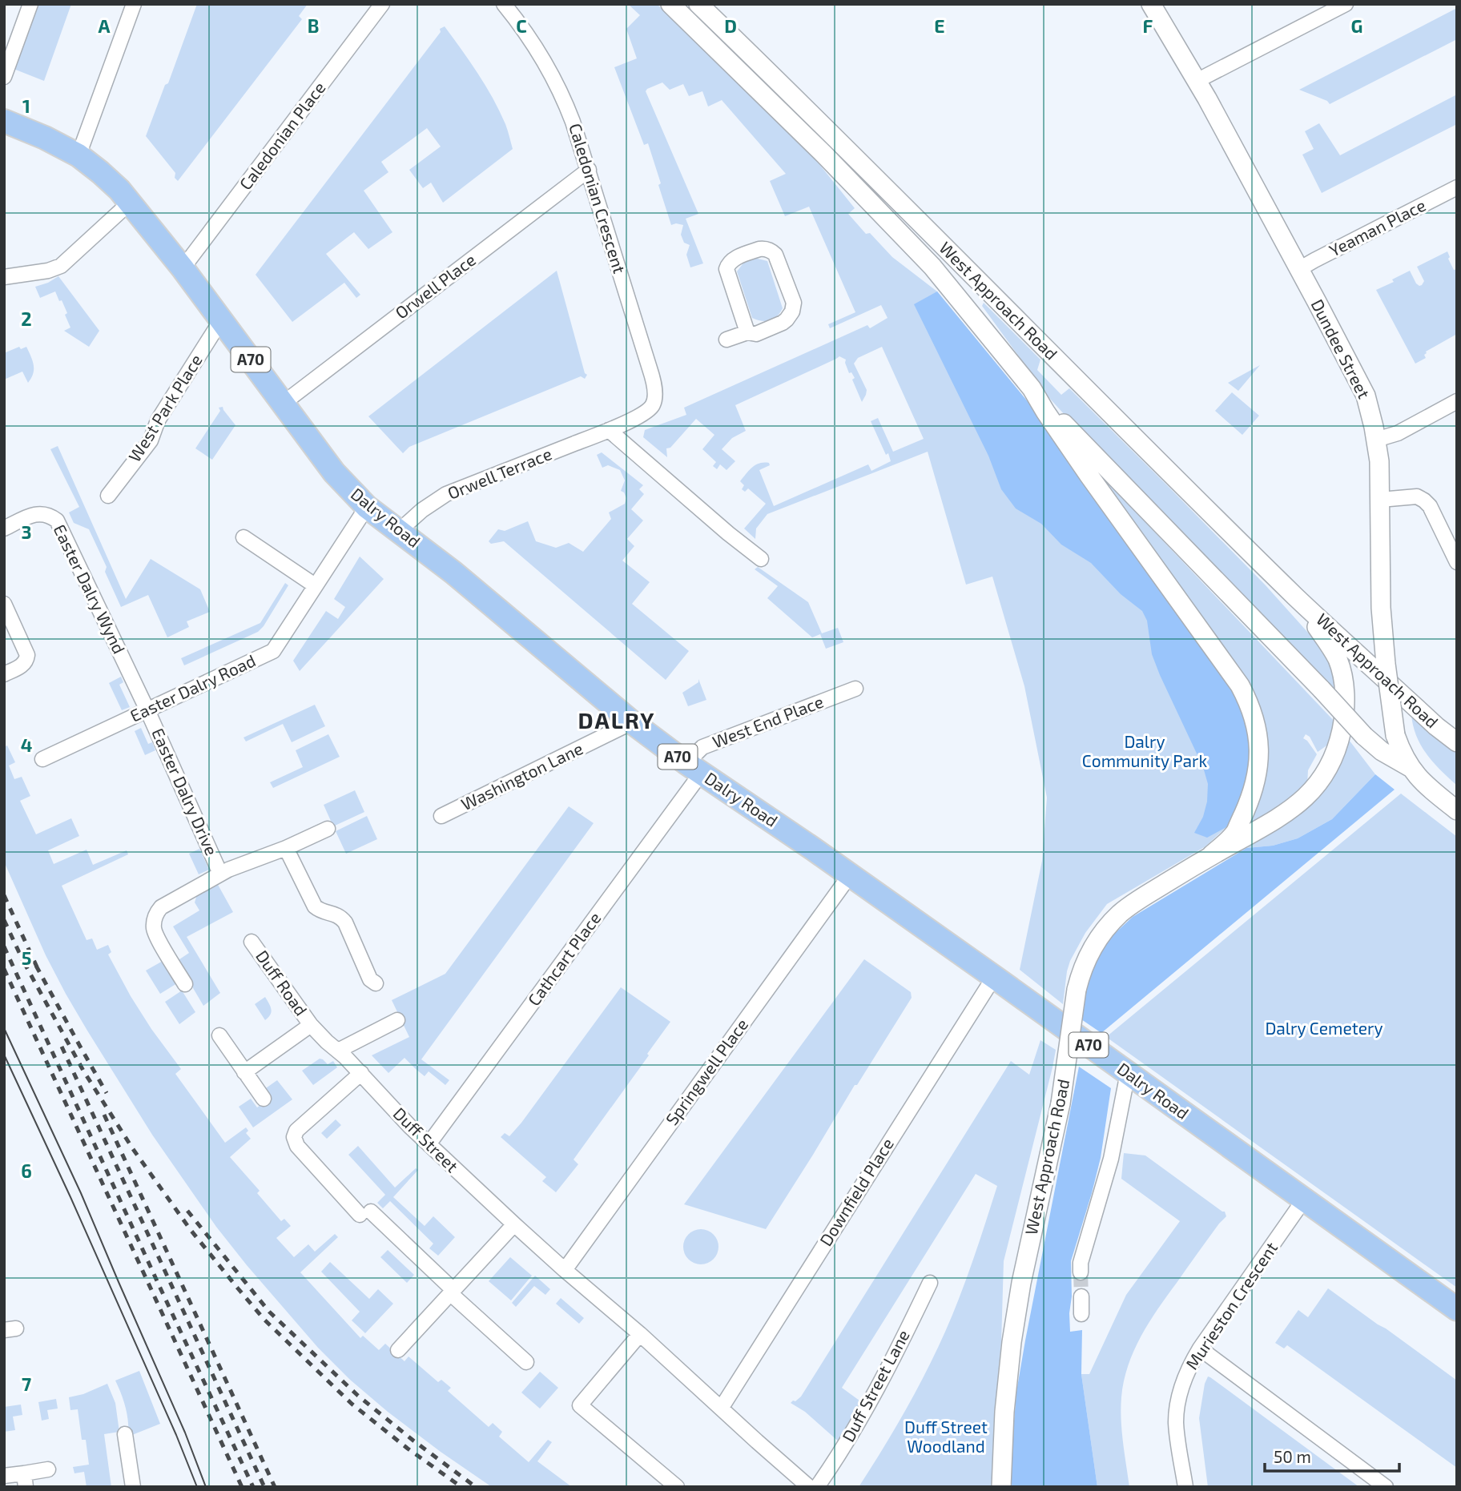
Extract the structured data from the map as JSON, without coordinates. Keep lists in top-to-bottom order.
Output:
{
  "streets": {
    "main road": ["A70", "Dalry Road"],
    "street": [
      "Caledonian Place",
      "Caledonian Crescent",
      "Yeaman Place",
      "Orwell Place",
      "West Approach Road",
      "Dundee Street",
      "West Park Place",
      "Orwell Terrace",
      "Easter Dalry Wynd",
      "Easter Dalry Road",
      "West End Place",
      "Washington Lane",
      "Easter Dalry Drive",
      "Cathcart Place",
      "Duff Road",
      "Springwell Place",
      "Duff Street",
      "Downfield Place",
      "Murieston Crescent",
      "Duff Street Lane"
    ]
  },
  "crossings": [
    ["Caledonian Place", "Dalry Road"],
    ["Caledonian Crescent", "Orwell Place"],
    ["Caledonian Crescent", "Orwell Terrace"],
    ["Yeaman Place", "Dundee Street"],
    ["Orwell Place", "Dalry Road"],
    ["West Approach Road", "Dundee Street"],
    ["West Park Place", "Dalry Road"],
    ["Orwell Terrace", "Dalry Road"],
    ["Dalry Road", "Easter Dalry Road"],
    ["Dalry Road", "West End Place"],
    ["Dalry Road", "Washington Lane"],
    ["Dalry Road", "Cathcart Place"],
    ["Dalry Road", "Springwell Place"],
    ["Dalry Road", "Downfield Place"],
    ["Dalry Road", "Murieston Crescent"],
    ["Easter Dalry Wynd", "Easter Dalry Road"],
    ["Easter Dalry Wynd", "Easter Dalry Drive"],
    ["Easter Dalry Road", "Easter Dalry Drive"],
    ["West End Place", "Cathcart Place"],
    ["Cathcart Place", "Duff Street"],
    ["Duff Road", "Duff Street"],
    ["Springwell Place", "Duff Street"],
    ["Duff Street", "Downfield Place"]
  ],
  "districts": ["DALRY"],
  "parks": ["Dalry Community Park", "Dalry Cemetery", "Duff Street Woodland"],
  "scale_bar": "50 m",
  "grid": {
    "columns": [
      "A",
      "B",
      "C",
      "D",
      "E",
      "F",
      "G"
    ],
    "rows": [
      "1",
      "2",
      "3",
      "4",
      "5",
      "6",
      "7"
    ]
  }
}
